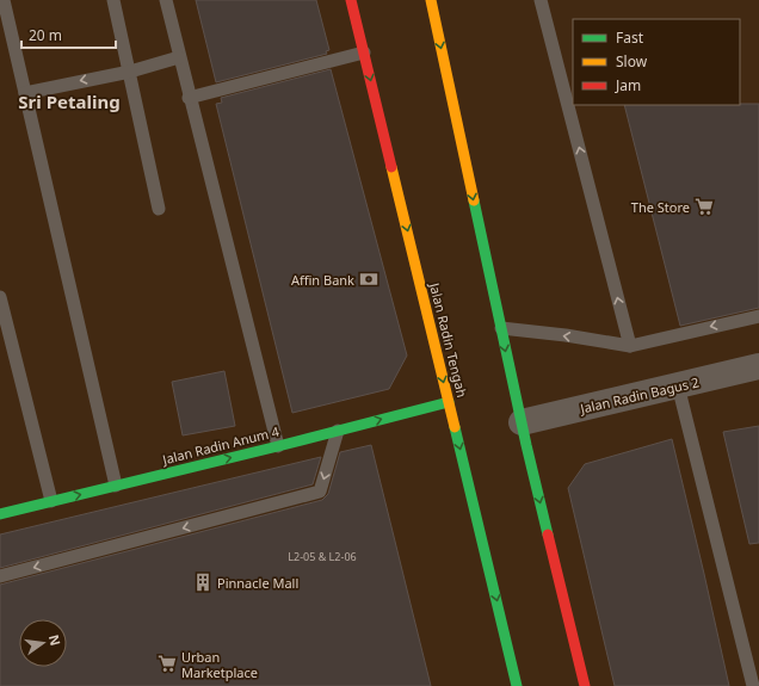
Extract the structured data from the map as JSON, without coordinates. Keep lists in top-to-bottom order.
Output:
{
  "streets": {
    "street": ["Jalan Radin Tengah", "Jalan Radin Bagus 2", "Jalan Radin Anum 4"]
  },
  "crossings": [
    ["Jalan Radin Tengah", "Jalan Radin Anum 4"]
  ],
  "one_way": ["Jalan Radin Anum 4"],
  "districts": ["Sri Petaling"],
  "places": {
    "supermarket": ["The Store", "Urban Marketplace"],
    "bank": ["Affin Bank"],
    "building": ["Pinnacle Mall"]
  },
  "house_numbers": ["L2-05 & L2-06"],
  "legend": ["Fast", "Slow", "Jam"],
  "scale_bar": "20 m",
  "north": "right"
}
